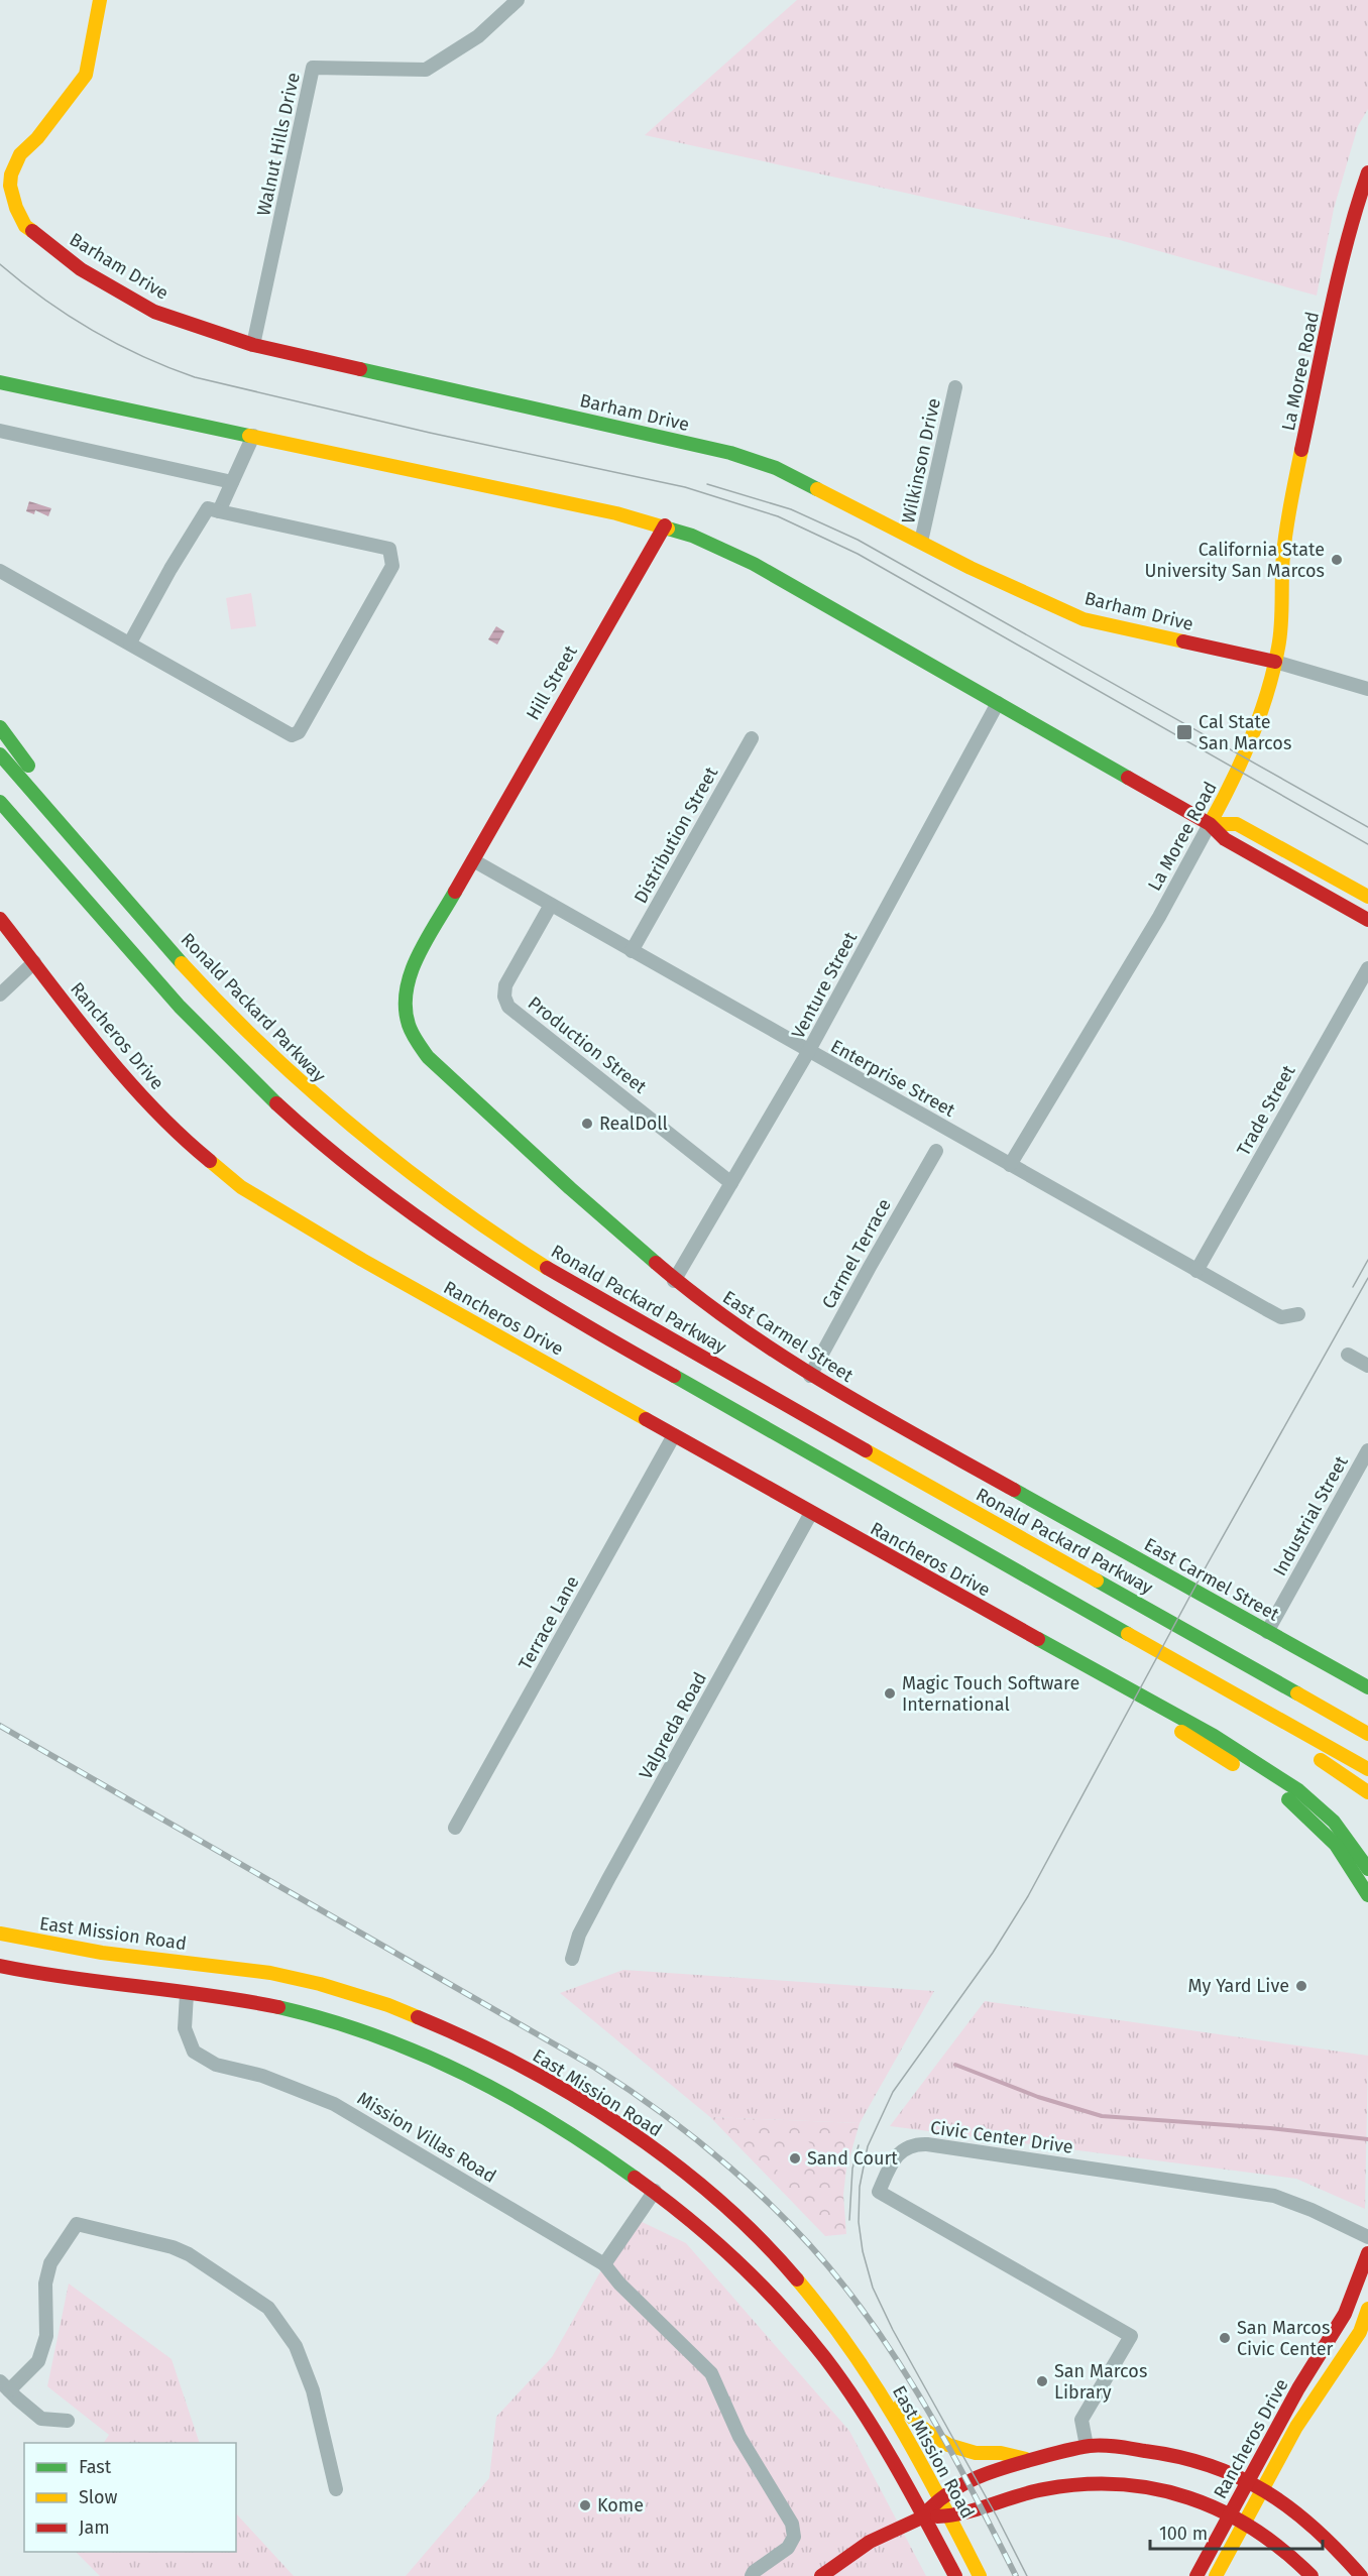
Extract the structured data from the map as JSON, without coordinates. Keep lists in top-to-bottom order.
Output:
{
  "streets": {
    "main road": [
      "Barham Drive",
      "La Moree Road",
      "Hill Street",
      "Ronald Packard Parkway",
      "Rancheros Drive",
      "East Carmel Street",
      "East Mission Road"
    ],
    "street": [
      "Walnut Hills Drive",
      "Wilkinson Drive",
      "Distribution Street",
      "Venture Street",
      "Production Street",
      "Enterprise Street",
      "Trade Street",
      "Carmel Terrace",
      "Industrial Street",
      "Terrace Lane",
      "Valpreda Road",
      "Mission Villas Road",
      "Civic Center Drive"
    ]
  },
  "crossings": [
    ["Walnut Hills Drive", "Barham Drive"],
    ["Barham Drive", "La Moree Road"],
    ["Barham Drive", "Wilkinson Drive"],
    ["La Moree Road", "Enterprise Street"],
    ["Hill Street", "Enterprise Street"],
    ["Hill Street", "East Carmel Street"],
    ["Distribution Street", "Enterprise Street"],
    ["Venture Street", "Production Street"],
    ["Venture Street", "Enterprise Street"],
    ["Venture Street", "East Carmel Street"],
    ["Rancheros Drive", "Terrace Lane"],
    ["Rancheros Drive", "Valpreda Road"],
    ["Production Street", "Enterprise Street"],
    ["Enterprise Street", "Trade Street"],
    ["Enterprise Street", "East Carmel Street"],
    ["Carmel Terrace", "East Carmel Street"],
    ["East Carmel Street", "Industrial Street"]
  ],
  "places": {
    "other": [
      "California State University San Marcos",
      "RealDoll",
      "Magic Touch Software International",
      "My Yard Live",
      "Sand Court",
      "San Marcos Civic Center",
      "San Marcos Library",
      "Kome"
    ],
    "transit": ["Cal State San Marcos"]
  },
  "legend": ["Fast", "Slow", "Jam"],
  "scale_bar": "100 m"
}
